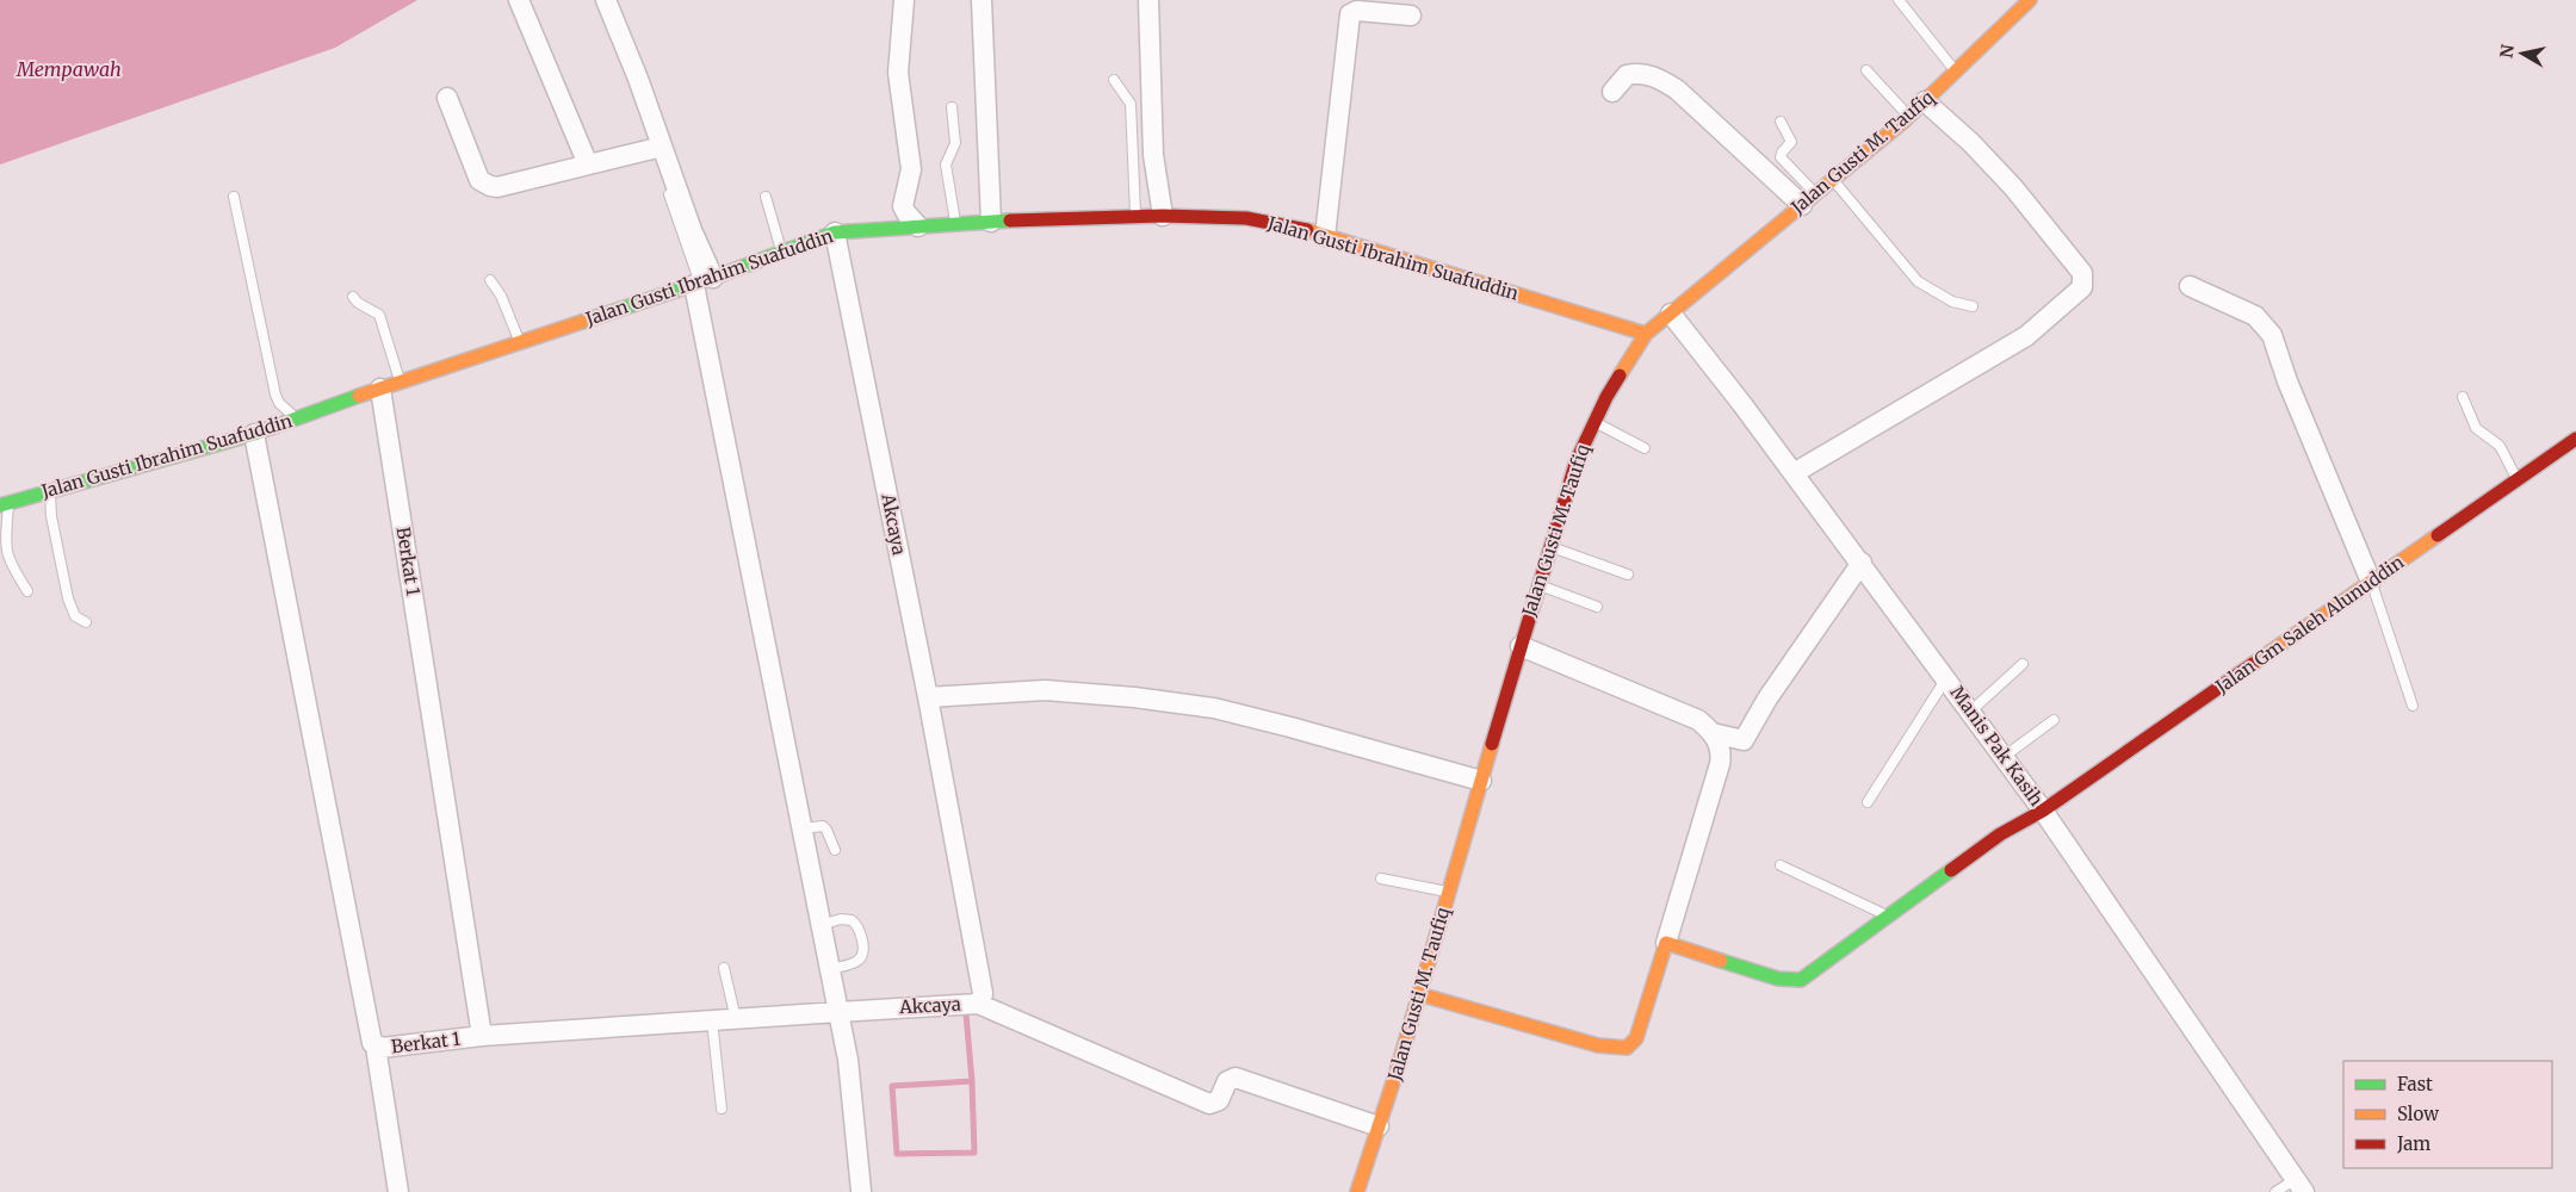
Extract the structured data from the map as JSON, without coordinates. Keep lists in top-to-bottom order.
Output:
{
  "streets": {
    "street": [
      "Jalan Gusti M. Taufiq",
      "Jalan Gusti Ibrahim Suafuddin",
      "Akcaya",
      "Berkat 1",
      "Jalan Gm Saleh Alunuddin",
      "Manis Pak Kasih"
    ]
  },
  "crossings": [
    ["Jalan Gusti M. Taufiq", "Jalan Gusti Ibrahim Suafuddin"],
    ["Jalan Gusti M. Taufiq", "Manis Pak Kasih"],
    ["Jalan Gusti Ibrahim Suafuddin", "Akcaya"],
    ["Jalan Gusti Ibrahim Suafuddin", "Berkat 1"],
    ["Akcaya", "Berkat 1"],
    ["Jalan Gm Saleh Alunuddin", "Manis Pak Kasih"]
  ],
  "water": ["Mempawah"],
  "legend": ["Fast", "Slow", "Jam"],
  "north": "left"
}
